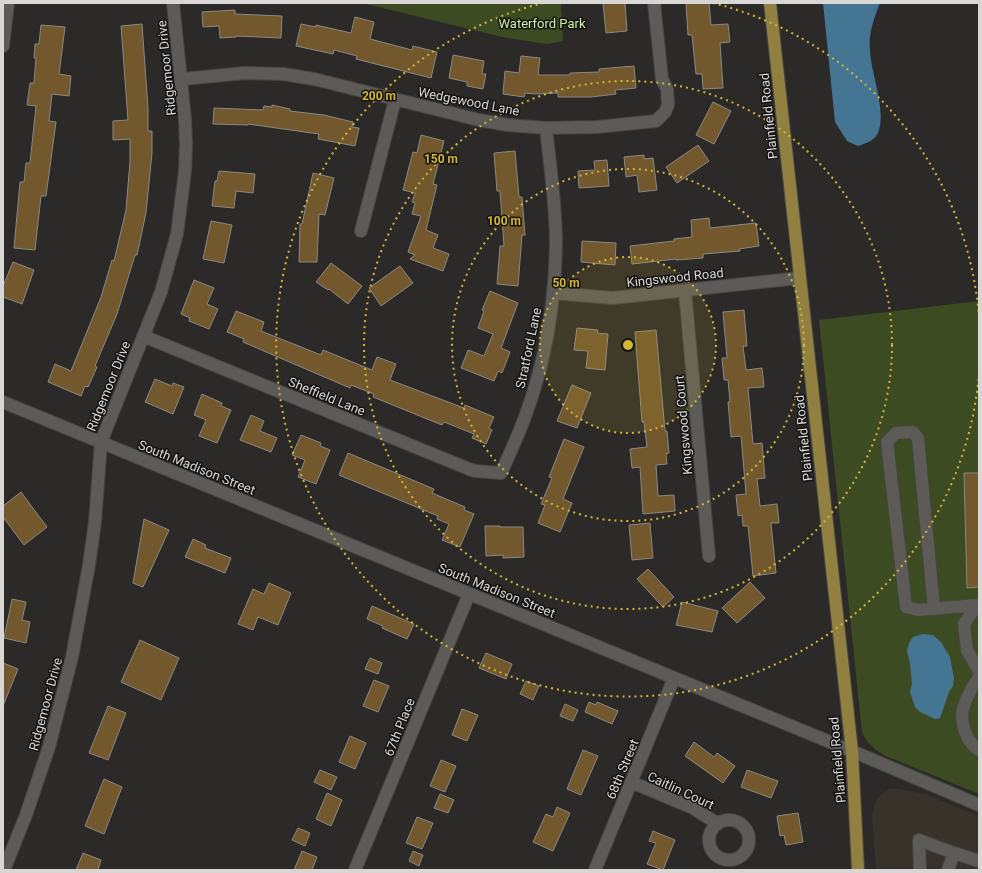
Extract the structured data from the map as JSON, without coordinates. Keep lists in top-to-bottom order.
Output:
{
  "streets": {
    "main road": ["Plainfield Road"],
    "street": [
      "Ridgemoor Drive",
      "Wedgewood Lane",
      "Kingswood Road",
      "Stratford Lane",
      "Sheffield Lane",
      "Kingswood Court",
      "South Madison Street",
      "67th Place",
      "68th Street",
      "Caitlin Court"
    ]
  },
  "crossings": [
    ["Ridgemoor Drive", "Wedgewood Lane"],
    ["Ridgemoor Drive", "Sheffield Lane"],
    ["Ridgemoor Drive", "South Madison Street"],
    ["Wedgewood Lane", "Stratford Lane"],
    ["Plainfield Road", "Kingswood Road"],
    ["Plainfield Road", "South Madison Street"],
    ["Kingswood Road", "Stratford Lane"],
    ["Kingswood Road", "Kingswood Court"],
    ["Stratford Lane", "Sheffield Lane"],
    ["South Madison Street", "67th Place"],
    ["South Madison Street", "68th Street"],
    ["68th Street", "Caitlin Court"]
  ],
  "parks": ["Waterford Park"],
  "rings": [
    "200 m",
    "150 m",
    "100 m",
    "50 m"
  ]
}
